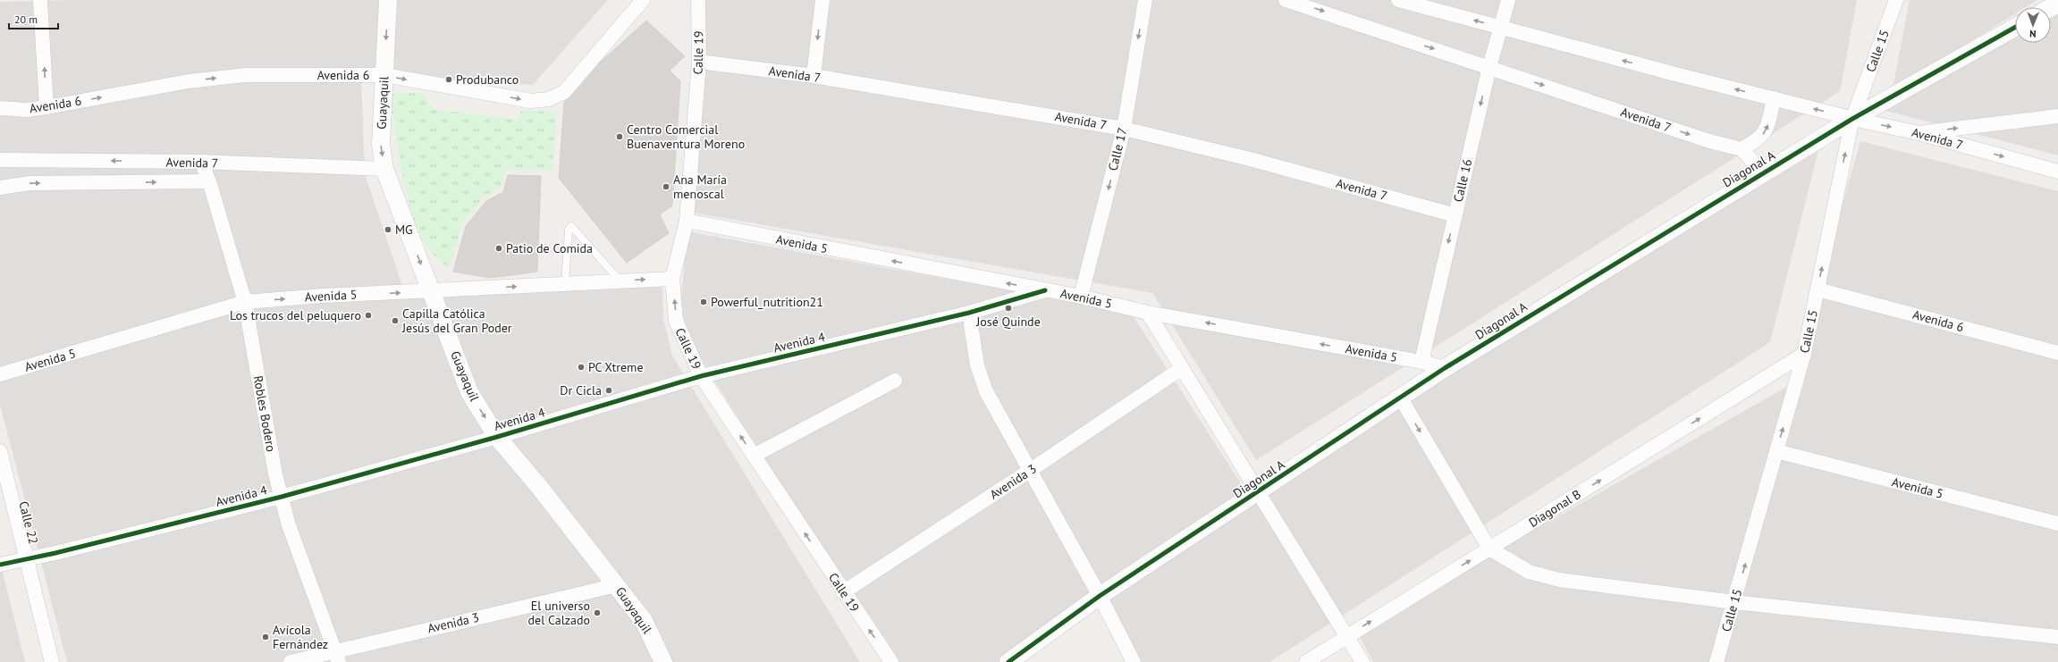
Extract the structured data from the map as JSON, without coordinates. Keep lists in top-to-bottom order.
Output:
{
  "streets": {
    "street": [
      "Calle 15",
      "Calle 19",
      "Avenida 7",
      "Avenida 6",
      "Guayaquil",
      "Calle 17",
      "Diagonal A",
      "Calle 16",
      "Avenida 5",
      "Avenida 4",
      "Robles Bodero",
      "Avenida 3",
      "Diagonal B",
      "Calle 22"
    ]
  },
  "crossings": [
    ["Calle 15", "Avenida 7"],
    ["Calle 15", "Avenida 6"],
    ["Calle 15", "Diagonal A"],
    ["Calle 15", "Avenida 5"],
    ["Calle 15", "Diagonal B"],
    ["Calle 19", "Avenida 7"],
    ["Calle 19", "Avenida 5"],
    ["Calle 19", "Avenida 4"],
    ["Calle 19", "Avenida 3"],
    ["Avenida 7", "Guayaquil"],
    ["Avenida 7", "Calle 17"],
    ["Avenida 7", "Diagonal A"],
    ["Avenida 7", "Calle 16"],
    ["Avenida 7", "Robles Bodero"],
    ["Avenida 6", "Guayaquil"],
    ["Guayaquil", "Avenida 5"],
    ["Guayaquil", "Avenida 4"],
    ["Guayaquil", "Avenida 3"],
    ["Calle 17", "Avenida 5"],
    ["Diagonal A", "Avenida 5"],
    ["Calle 16", "Avenida 5"],
    ["Avenida 5", "Avenida 4"],
    ["Avenida 5", "Robles Bodero"],
    ["Avenida 4", "Robles Bodero"],
    ["Avenida 4", "Calle 22"],
    ["Robles Bodero", "Avenida 3"]
  ],
  "one_way": [
    "Calle 15",
    "Calle 19",
    "Avenida 6",
    "Guayaquil",
    "Calle 17",
    "Calle 16",
    "Diagonal B"
  ],
  "places": [
    "Produbanco",
    "Centro Comercial Buenaventura Moreno",
    "Ana María menoscal",
    "MG",
    "Patio de Comida",
    "Powerful_nutrition21",
    "José Quinde",
    "Los trucos del peluquero",
    "Capilla Católica Jesús del Gran Poder",
    "PC Xtreme",
    "Dr Cicla",
    "El universo del Calzado",
    "Avícola Fernández"
  ],
  "scale_bar": "20 m",
  "north": "bottom"
}
